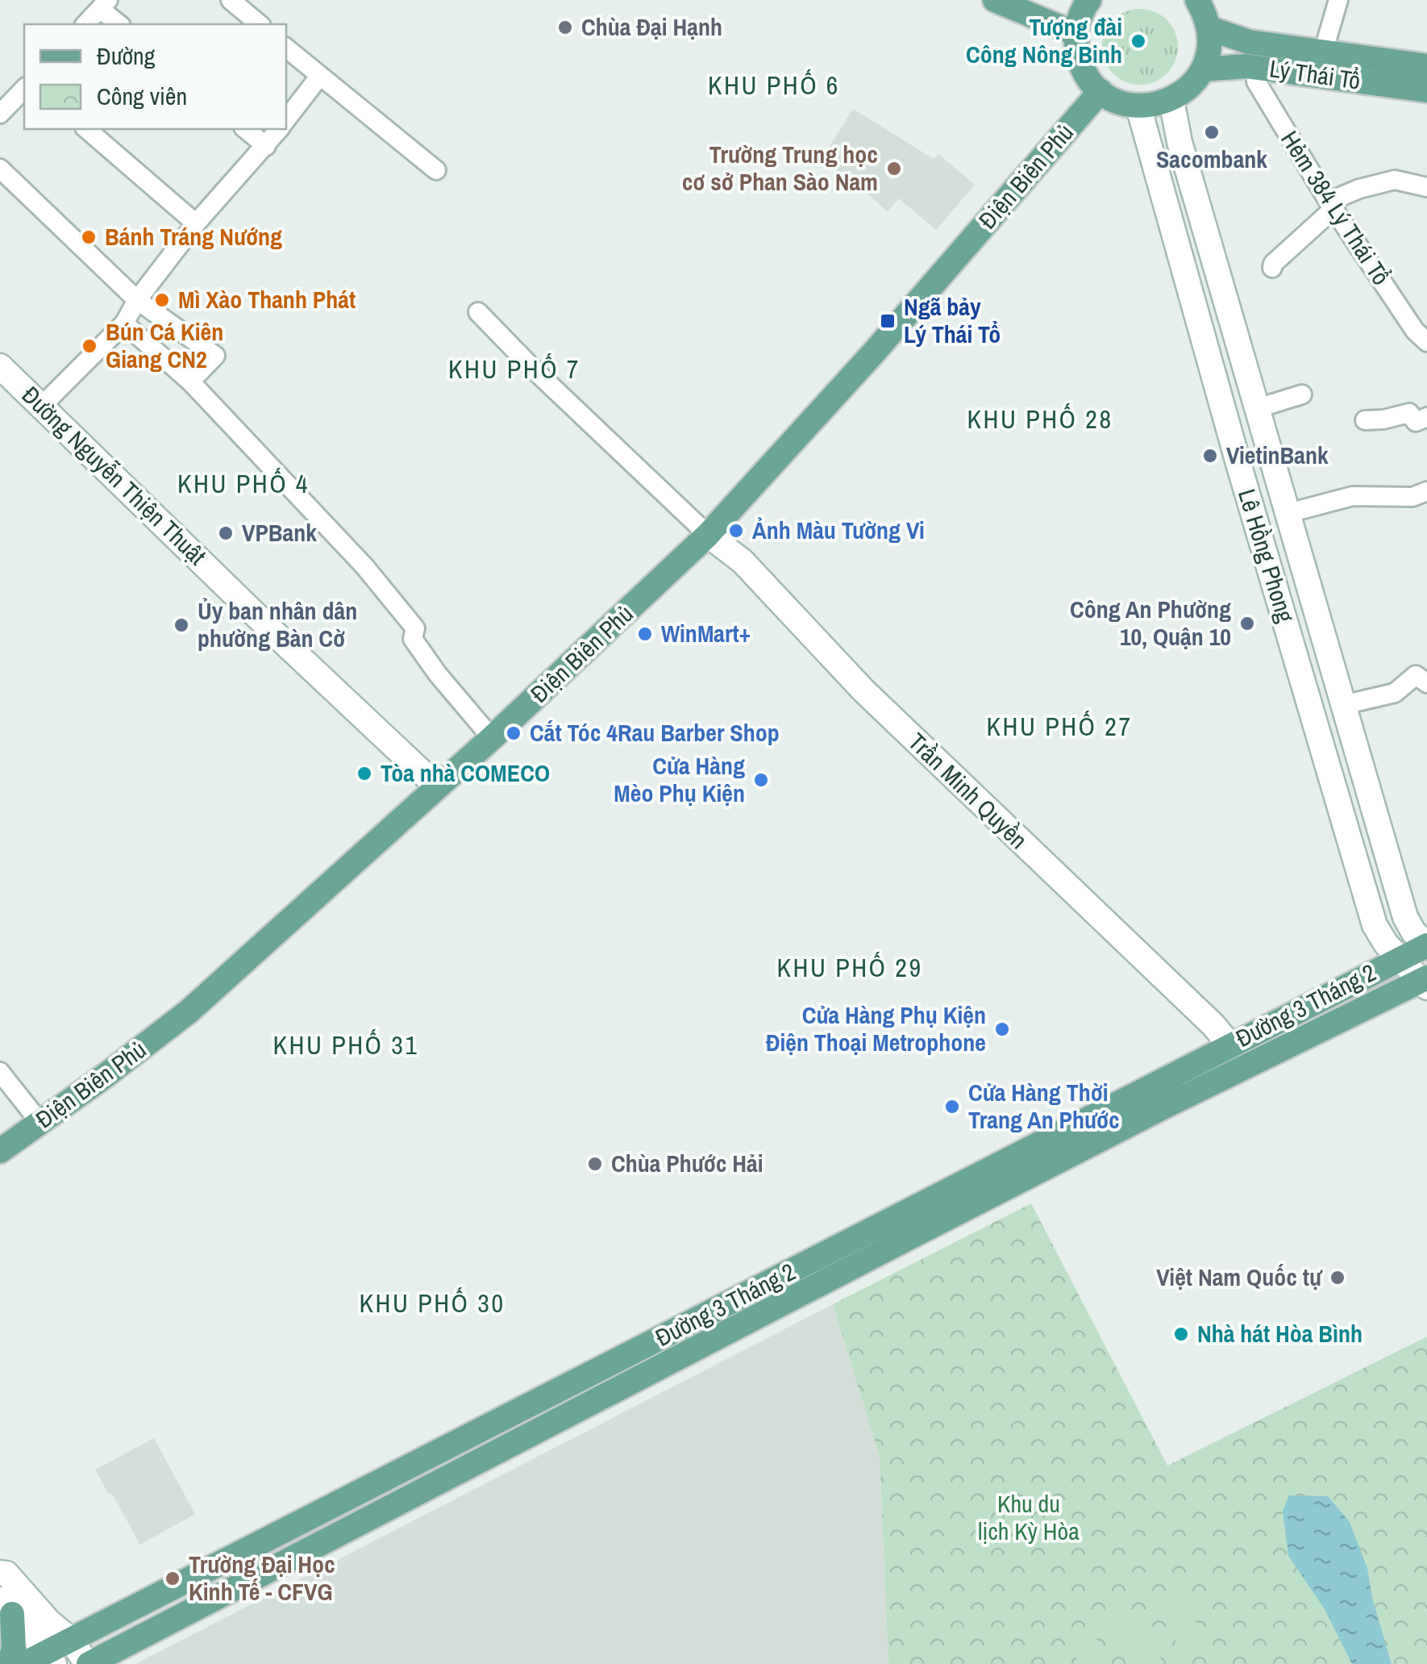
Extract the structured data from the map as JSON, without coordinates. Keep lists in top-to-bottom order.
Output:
{
  "streets": {
    "main road": [
      "Lý Thái Tổ",
      "Điện Biên Phủ",
      "Đường Nguyễn Thiện Thuật",
      "Lê Hồng Phong",
      "Trần Minh Quyền",
      "Đường 3 Tháng 2"
    ],
    "street": ["Hẻm 384 Lý Thái Tổ"]
  },
  "crossings": [
    ["Lý Thái Tổ", "Hẻm 384 Lý Thái Tổ"],
    ["Điện Biên Phủ", "Đường Nguyễn Thiện Thuật"],
    ["Điện Biên Phủ", "Trần Minh Quyền"],
    ["Lê Hồng Phong", "Đường 3 Tháng 2"],
    ["Trần Minh Quyền", "Đường 3 Tháng 2"]
  ],
  "districts": [
    "KHU PHỐ 6",
    "KHU PHỐ 7",
    "KHU PHỐ 28",
    "KHU PHỐ 4",
    "KHU PHỐ 27",
    "KHU PHỐ 29",
    "KHU PHỐ 31",
    "KHU PHỐ 30"
  ],
  "parks": ["Khu du lịch Kỳ Hòa"],
  "places": {
    "other": [
      "Chùa Đại Hạnh",
      "Tượng đài Công Nông Binh",
      "Sacombank",
      "Trường Trung học cơ sở Phan Sào Nam",
      "Bánh Tráng Nướng",
      "Mì Xào Thanh Phát",
      "Bún Cá Kiên Giang CN2",
      "VietinBank",
      "Ảnh Màu Tường Vi",
      "VPBank",
      "Công An Phường 10, Quận 10",
      "Ủy ban nhân dân phường Bàn Cờ",
      "WinMart+",
      "Cắt Tóc 4Rau Barber Shop",
      "Tòa nhà COMECO",
      "Cửa Hàng Mèo Phụ Kiện",
      "Cửa Hàng Phụ Kiện Điện Thoại Metrophone",
      "Cửa Hàng Thời Trang An Phước",
      "Chùa Phước Hải",
      "Việt Nam Quốc tự",
      "Nhà hát Hòa Bình",
      "Trường Đại Học Kinh Tế - CFVG"
    ],
    "transit": ["Ngã bảy Lý Thái Tổ"]
  },
  "legend": ["Đường", "Công viên"]
}
